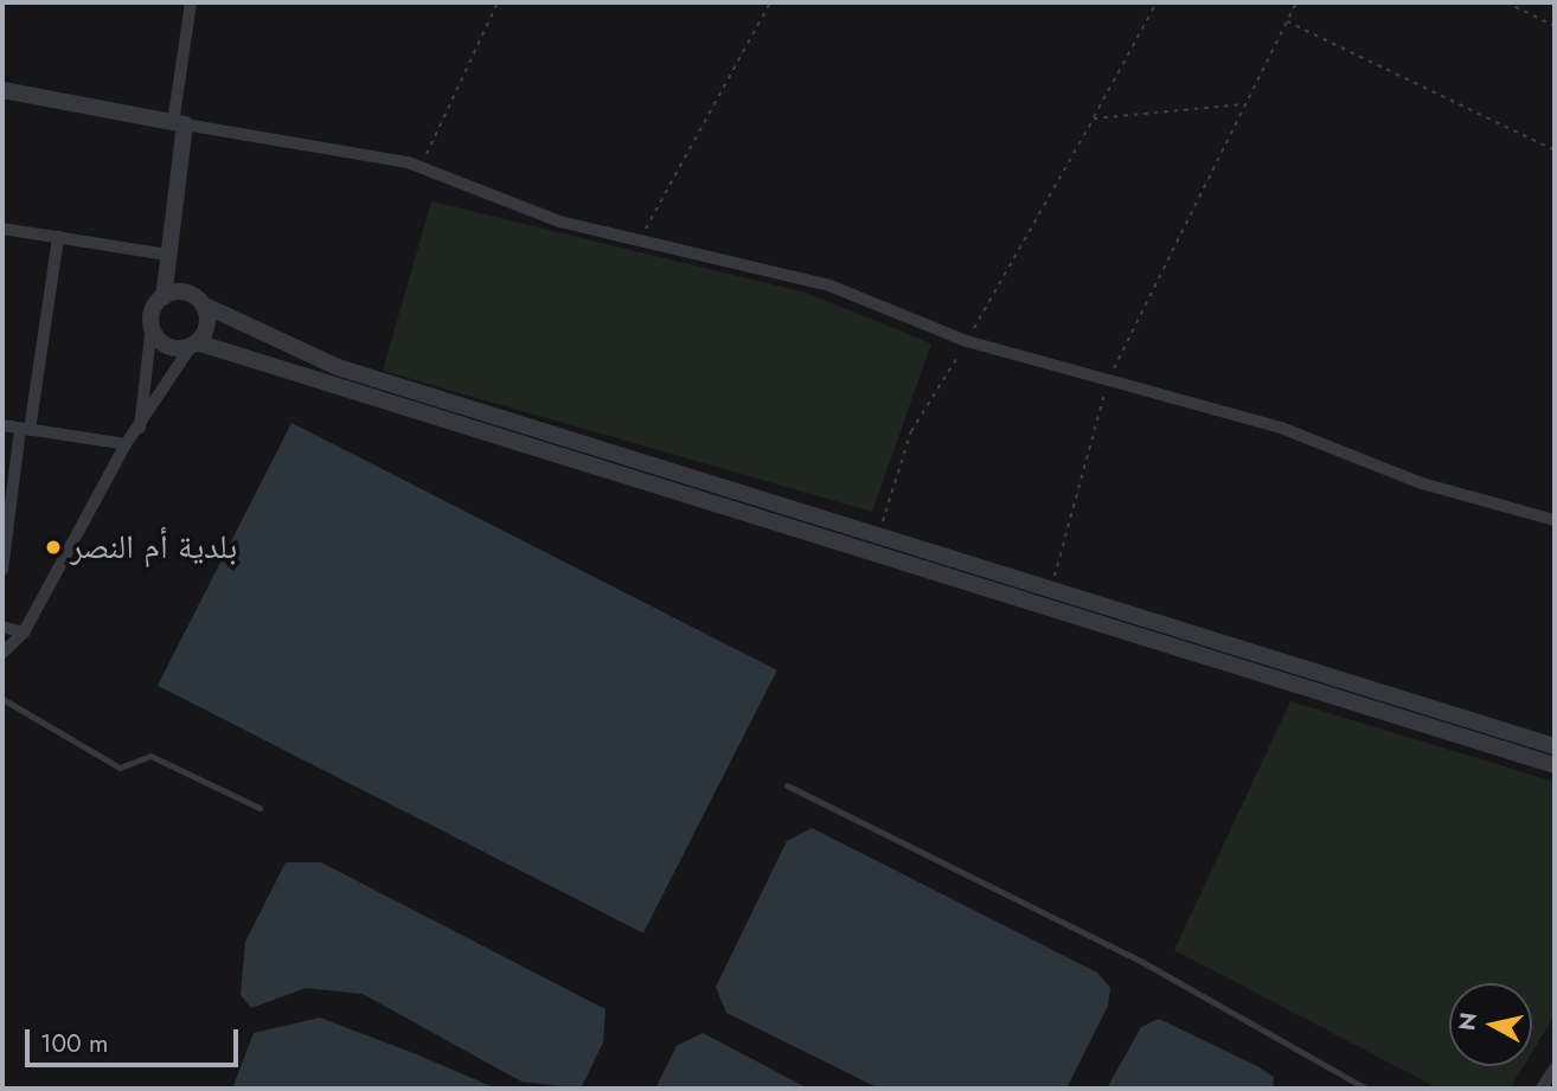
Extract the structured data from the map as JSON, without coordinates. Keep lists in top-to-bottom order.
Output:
{
  "places": ["بلدية أم النصر"],
  "scale_bar": "100 m",
  "north": "left"
}
